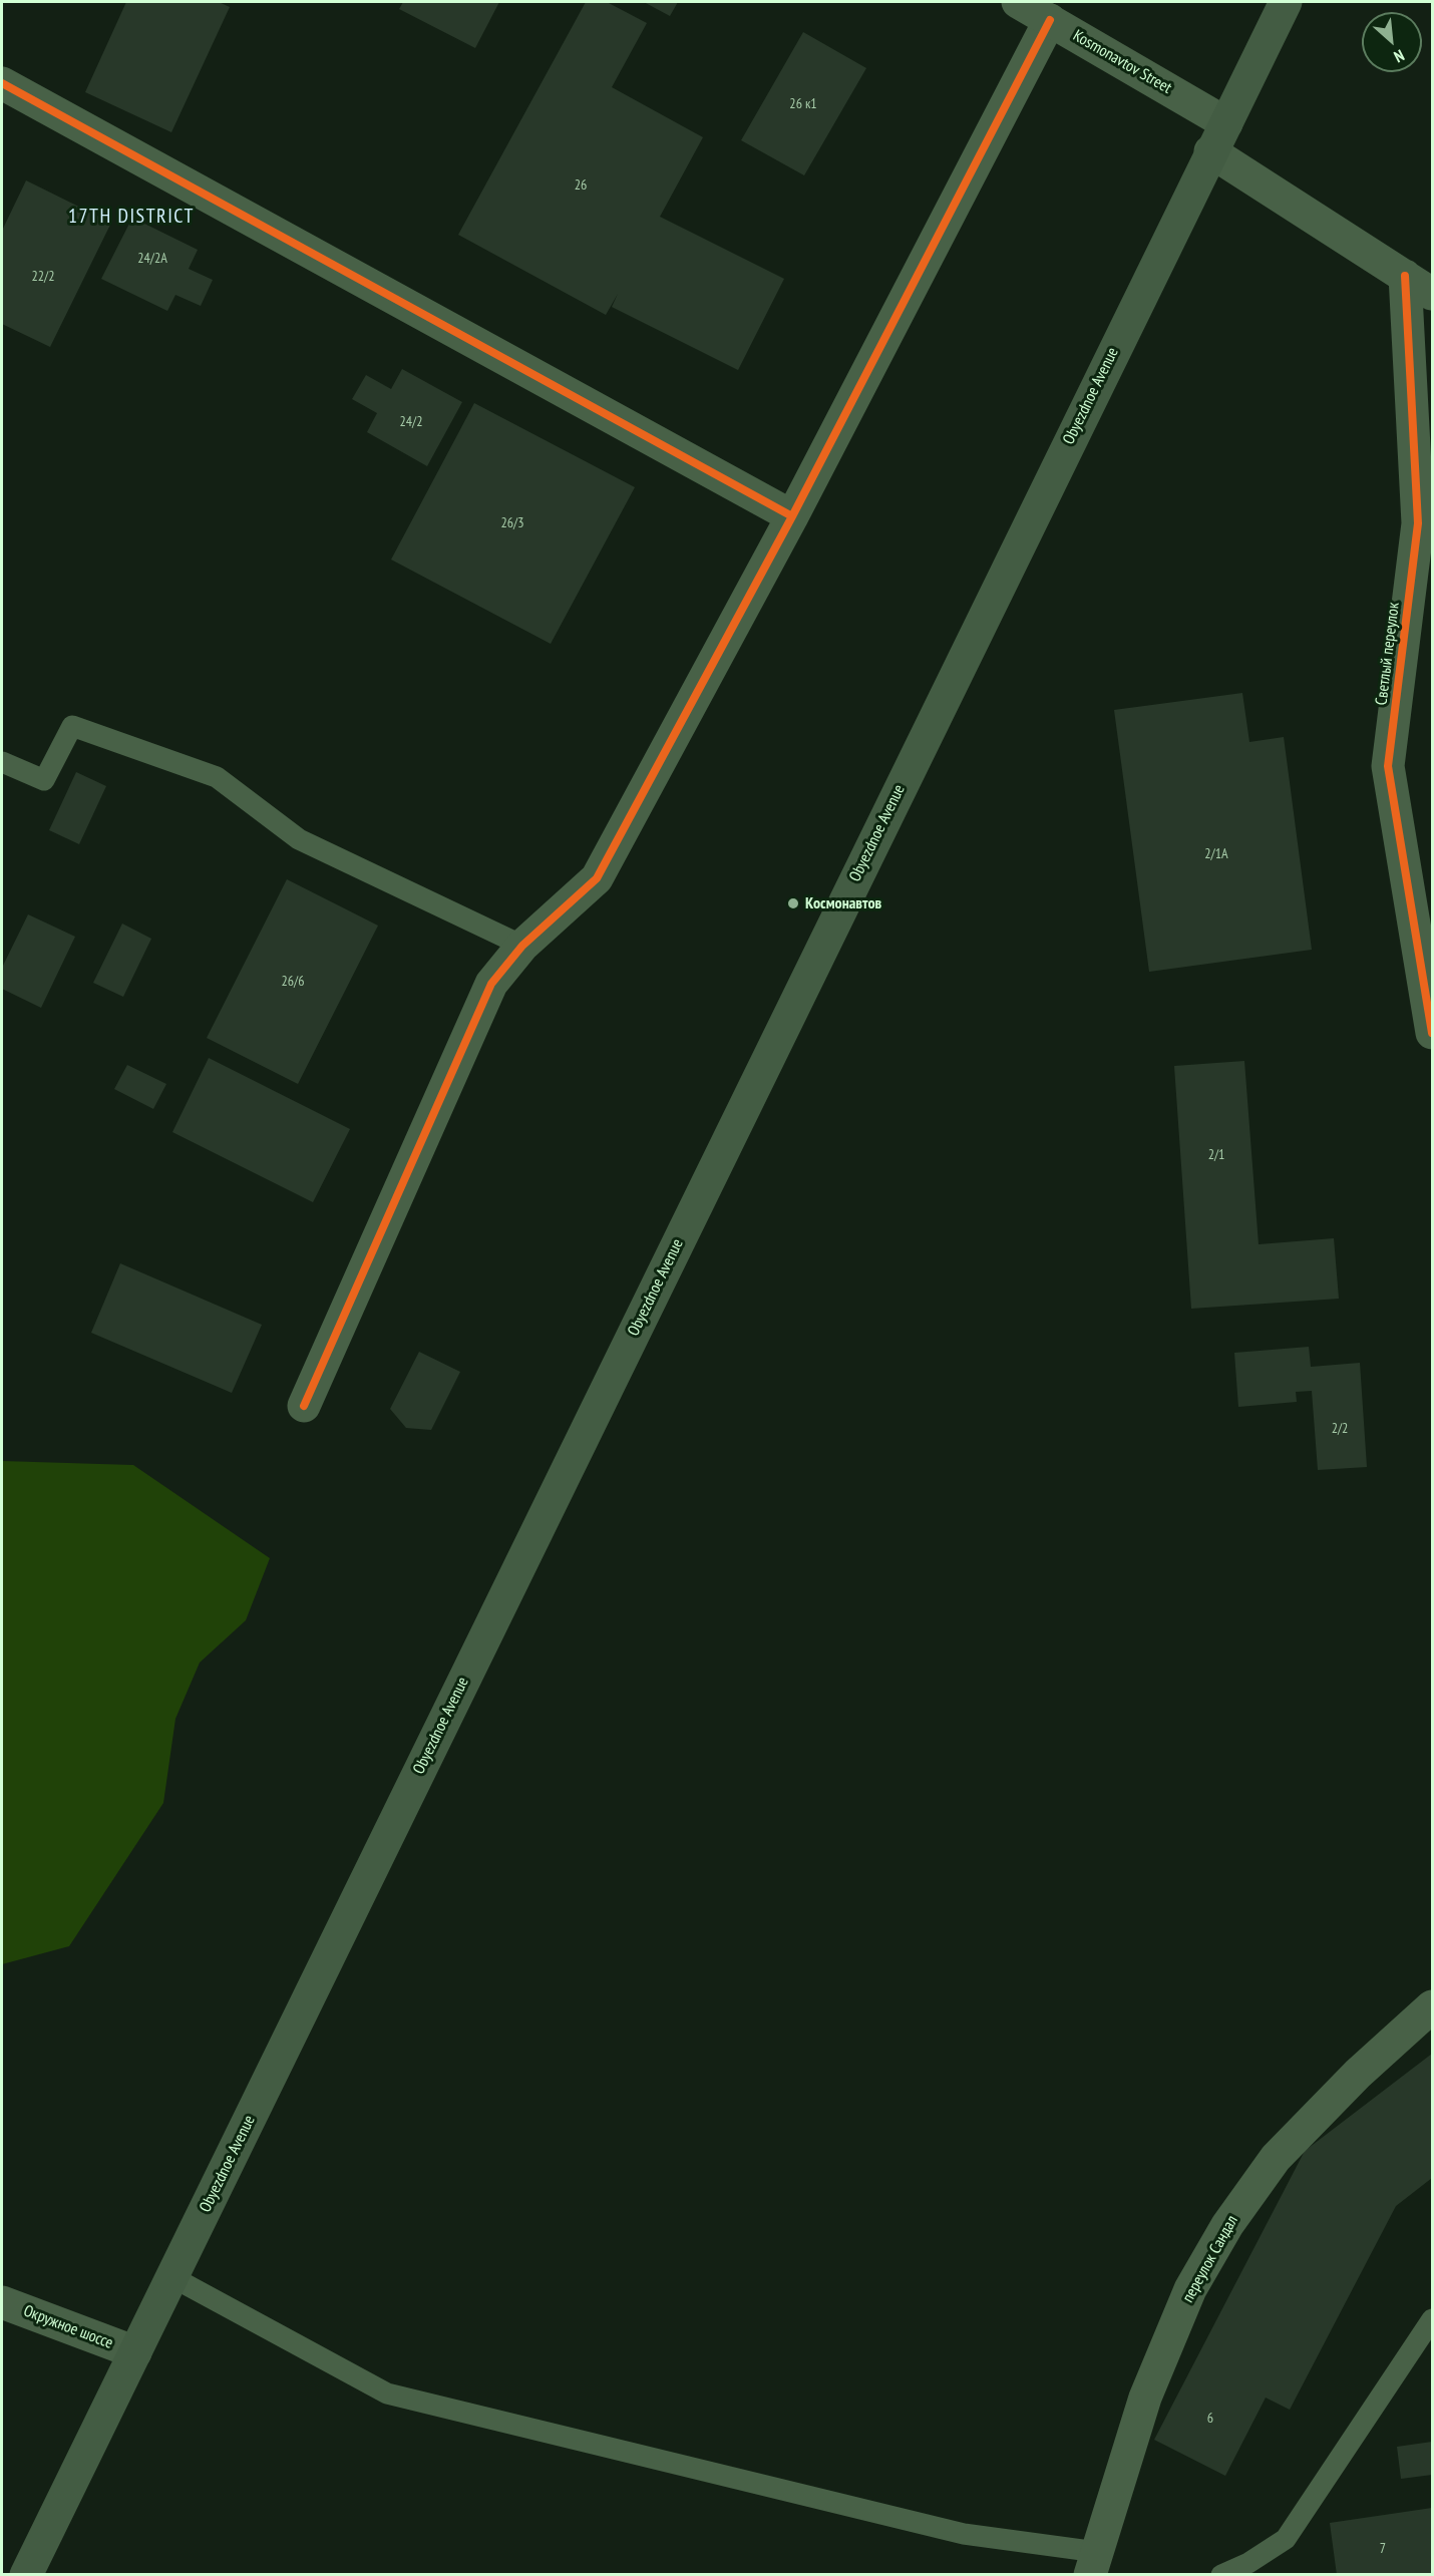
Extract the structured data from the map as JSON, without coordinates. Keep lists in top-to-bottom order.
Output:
{
  "streets": {
    "main road": ["Obyezdnoe Avenue"],
    "street": [
      "Kosmonavtov Street",
      "Светлый переулок",
      "переулок Сандал",
      "Окружное шоссе"
    ]
  },
  "crossings": [
    ["Kosmonavtov Street", "Obyezdnoe Avenue"],
    ["Kosmonavtov Street", "Светлый переулок"],
    ["Obyezdnoe Avenue", "Окружное шоссе"]
  ],
  "districts": ["17TH DISTRICT"],
  "places": ["Космонавтов"],
  "house_numbers": [
    "26 к1",
    "26",
    "24/2А",
    "22/2",
    "24/2",
    "26/3",
    "2/1А",
    "26/6",
    "2/1",
    "2/2",
    "6",
    "7"
  ],
  "north": "bottom right"
}
